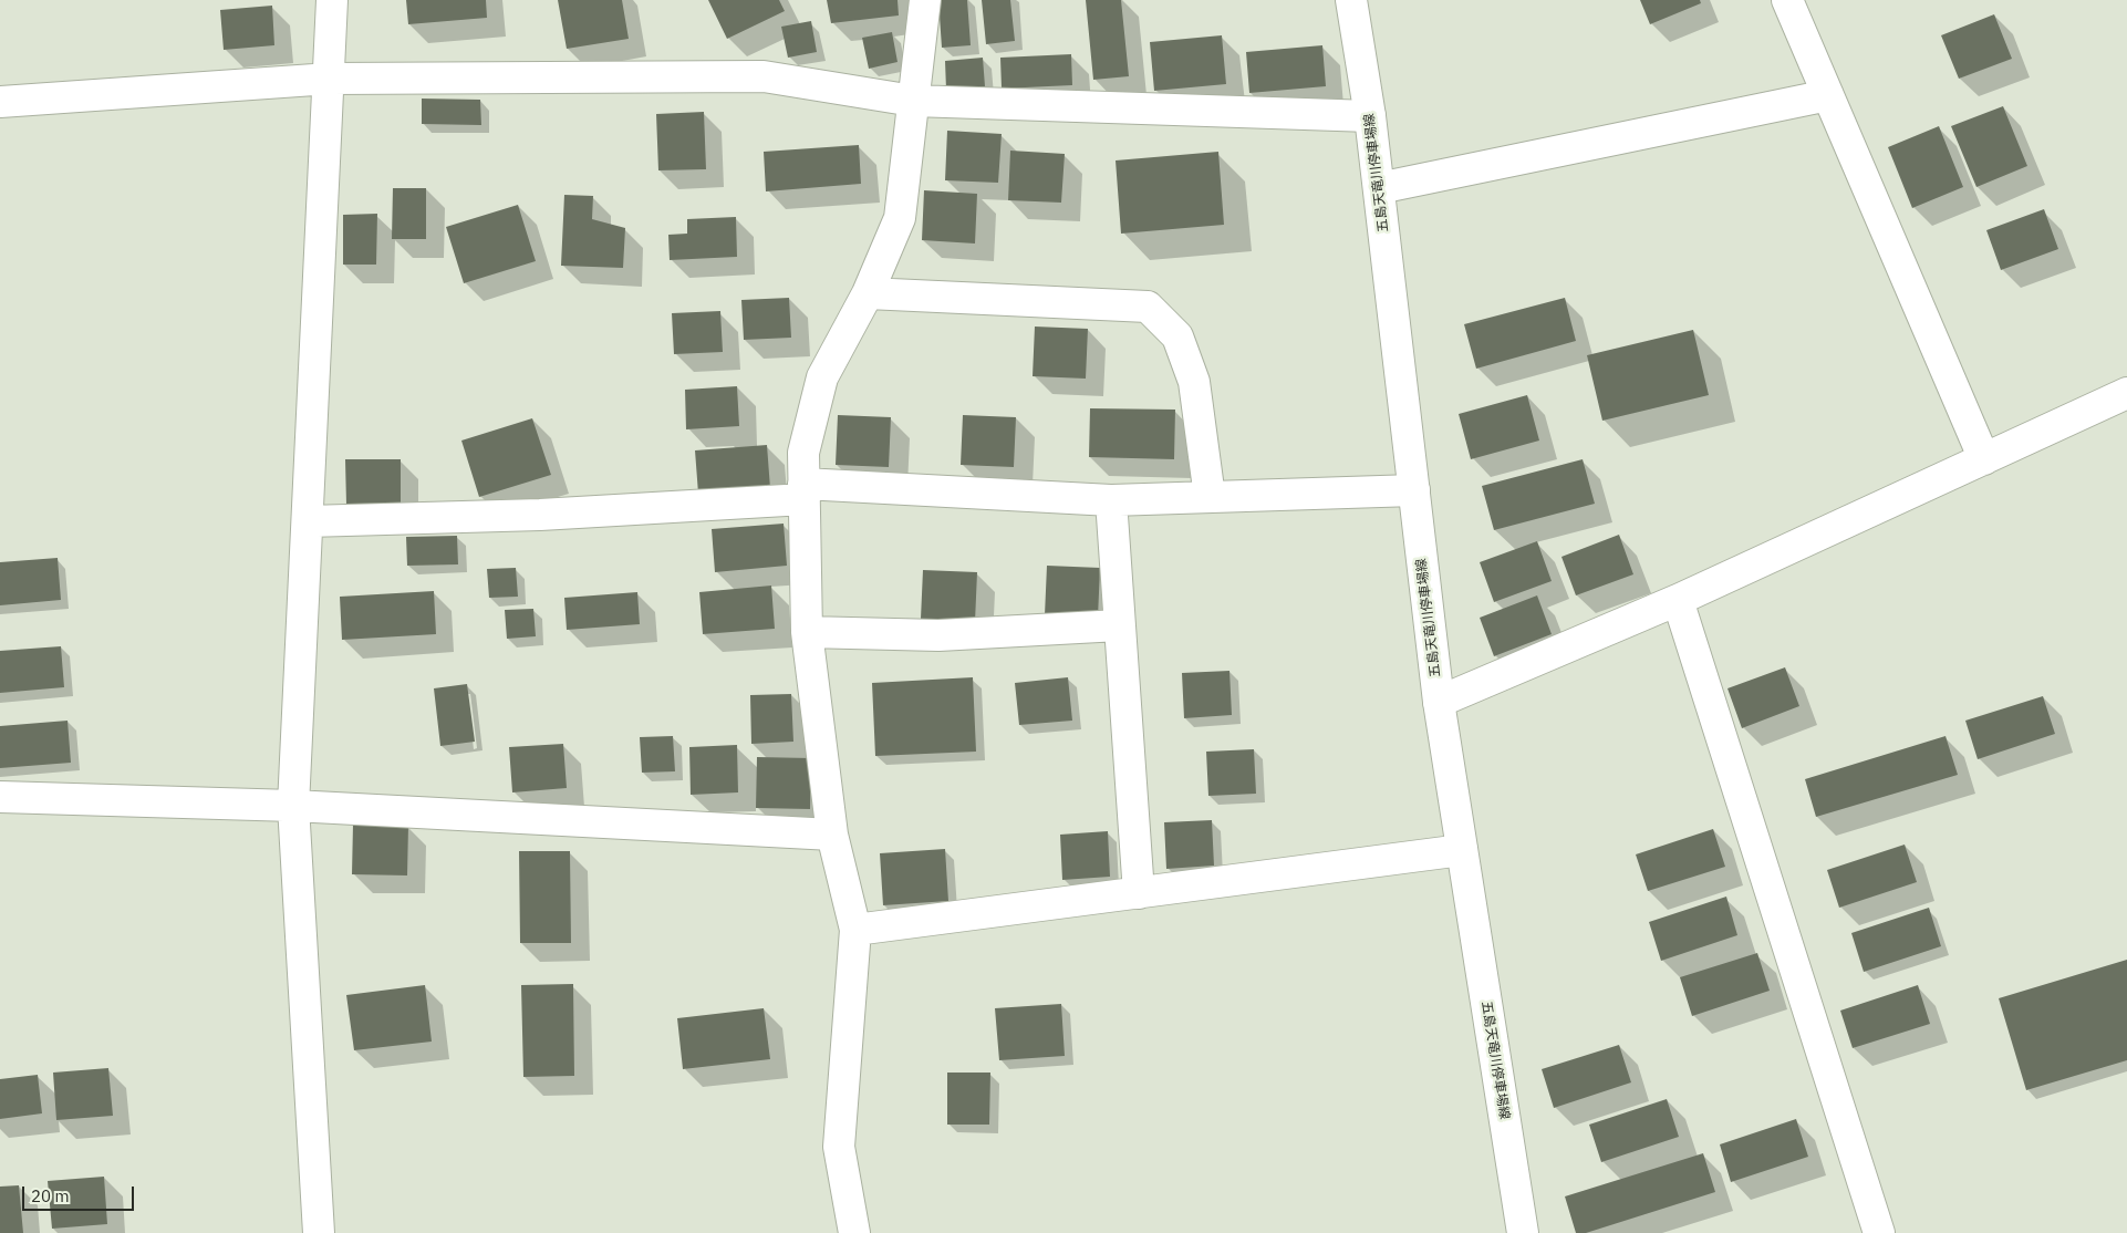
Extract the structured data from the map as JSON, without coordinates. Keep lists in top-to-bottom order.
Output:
{
  "streets": {
    "street": ["五島天竜川停車場線"]
  },
  "scale_bar": "20 m"
}
